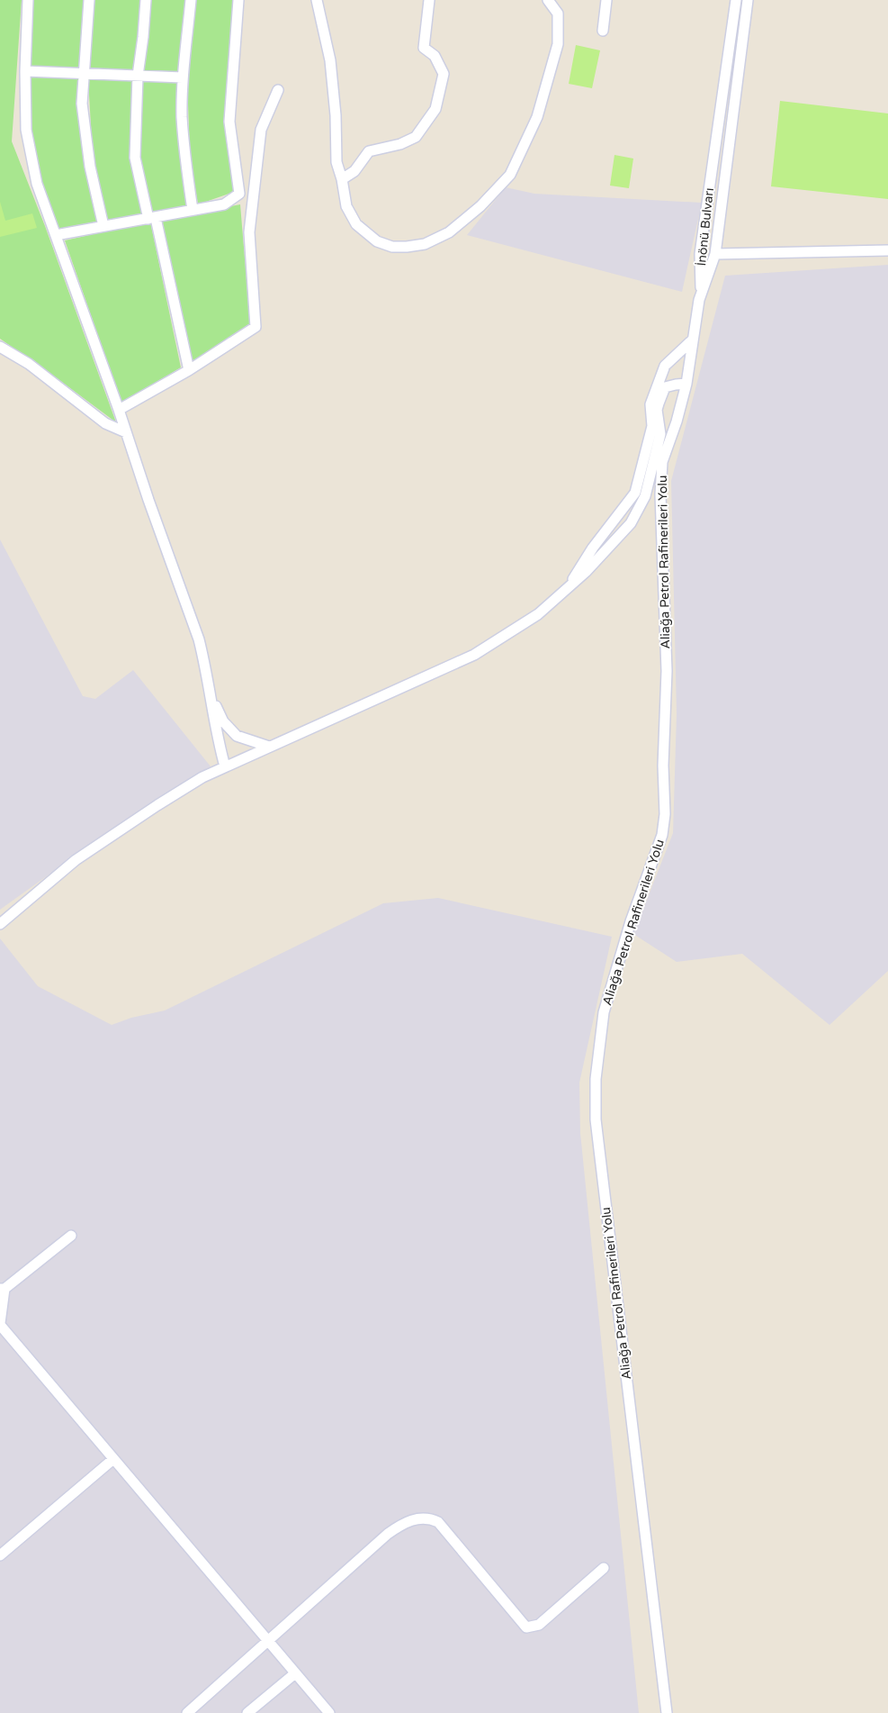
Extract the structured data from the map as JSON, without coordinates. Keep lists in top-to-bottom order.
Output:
{
  "streets": {
    "street": ["İnönü Bulvarı", "Aliağa Petrol Rafinerileri Yolu"]
  },
  "crossings": [
    ["İnönü Bulvarı", "Aliağa Petrol Rafinerileri Yolu"]
  ]
}
